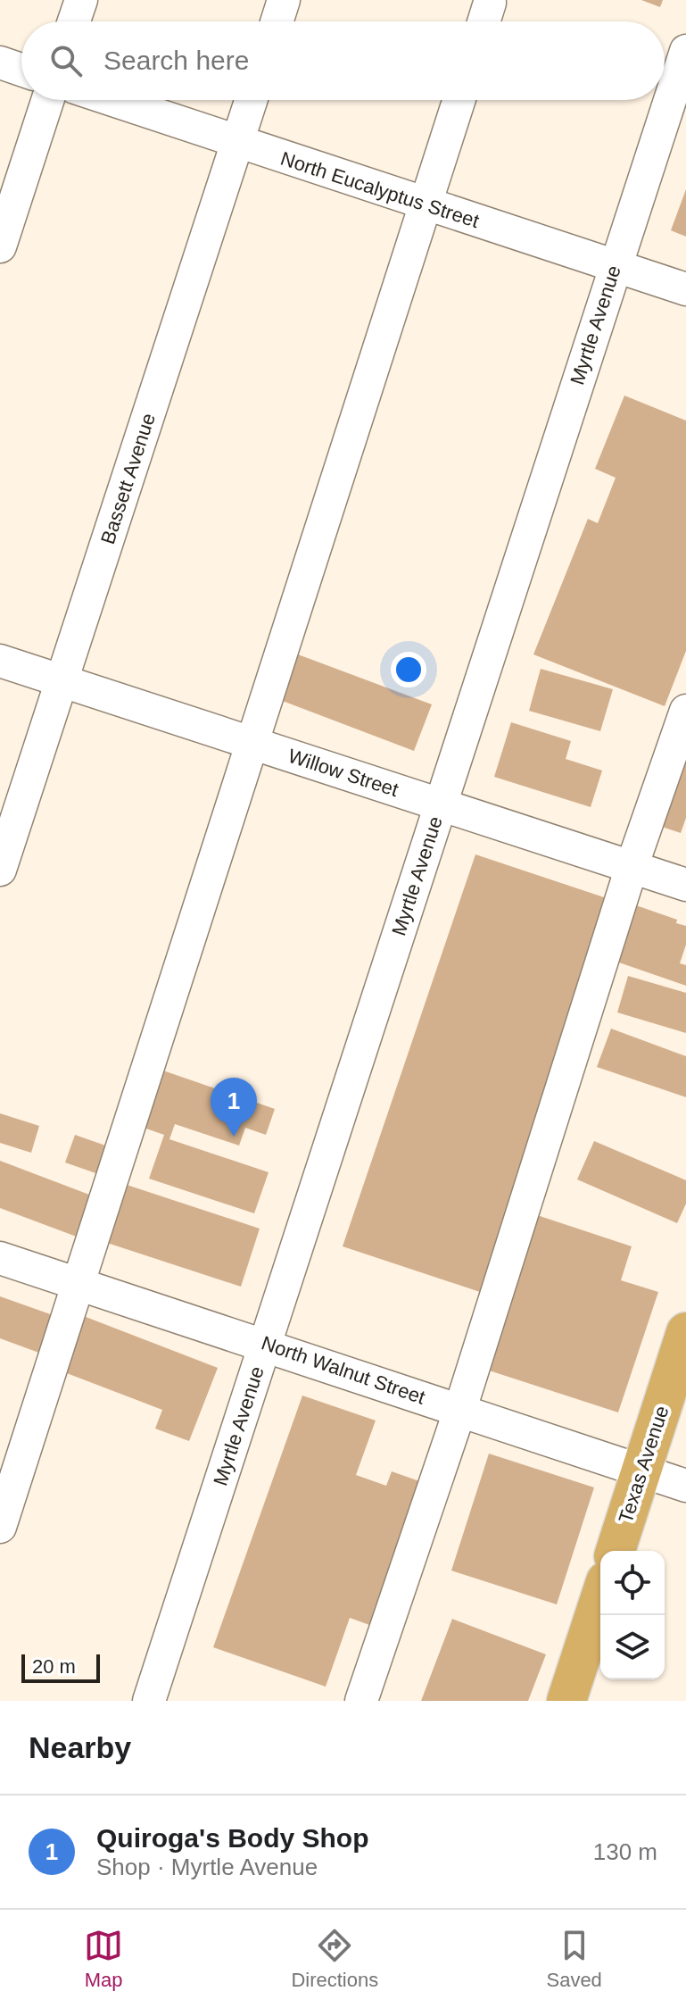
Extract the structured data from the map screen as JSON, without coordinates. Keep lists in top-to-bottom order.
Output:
{
  "streets": {
    "main road": ["Texas Avenue"],
    "street": [
      "North Eucalyptus Street",
      "Myrtle Avenue",
      "Bassett Avenue",
      "Willow Street",
      "North Walnut Street"
    ]
  },
  "crossings": [
    ["North Eucalyptus Street", "Myrtle Avenue"],
    ["North Eucalyptus Street", "Bassett Avenue"],
    ["Myrtle Avenue", "Willow Street"],
    ["Myrtle Avenue", "North Walnut Street"],
    ["Bassett Avenue", "Willow Street"],
    ["North Walnut Street", "Texas Avenue"]
  ],
  "scale_bar": "20 m",
  "page": {
    "search": "Search here",
    "pins": "1",
    "scale": "20 m",
    "heading": "Nearby",
    "list": [
      {
        "mark": "1",
        "name": "Quiroga's Body Shop",
        "note": "Shop · Myrtle Avenue",
        "value": "130 m"
      }
    ],
    "nav": ["Map", "Directions", "Saved"]
  }
}
